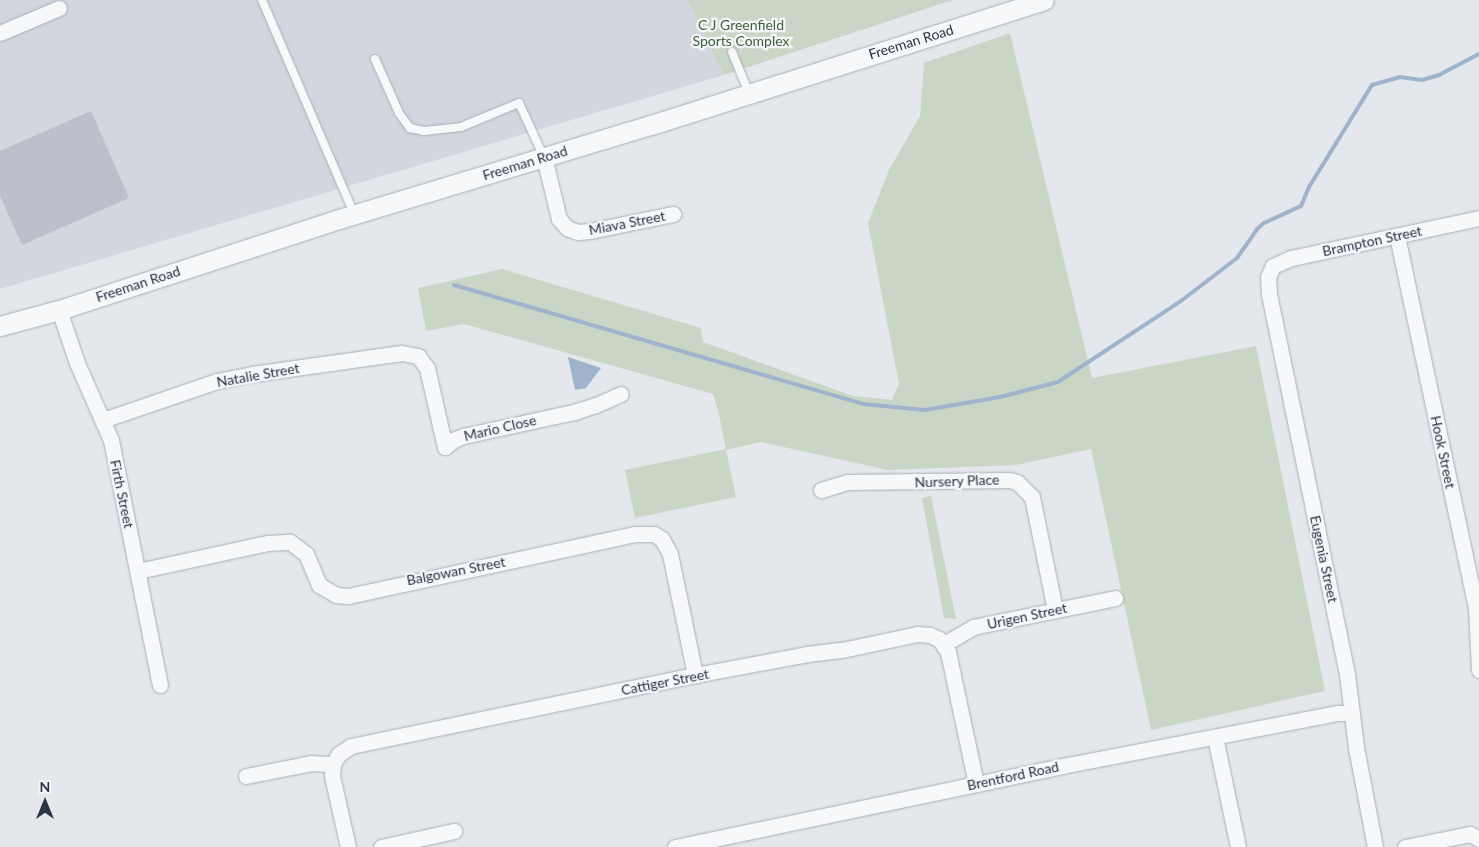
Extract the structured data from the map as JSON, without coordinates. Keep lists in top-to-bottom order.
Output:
{
  "streets": {
    "street": [
      "Freeman Road",
      "Miava Street",
      "Brampton Street",
      "Natalie Street",
      "Mario Close",
      "Hook Street",
      "Nursery Place",
      "Firth Street",
      "Eugenia Street",
      "Balgowan Street",
      "Urigen Street",
      "Cattiger Street",
      "Brentford Road"
    ]
  },
  "crossings": [
    ["Freeman Road", "Miava Street"],
    ["Freeman Road", "Firth Street"],
    ["Brampton Street", "Hook Street"],
    ["Brampton Street", "Eugenia Street"],
    ["Natalie Street", "Mario Close"],
    ["Natalie Street", "Firth Street"],
    ["Nursery Place", "Urigen Street"],
    ["Firth Street", "Balgowan Street"],
    ["Eugenia Street", "Brentford Road"],
    ["Balgowan Street", "Cattiger Street"],
    ["Urigen Street", "Cattiger Street"]
  ],
  "parks": ["C J Greenfield Sports Complex"],
  "north": "top"
}
